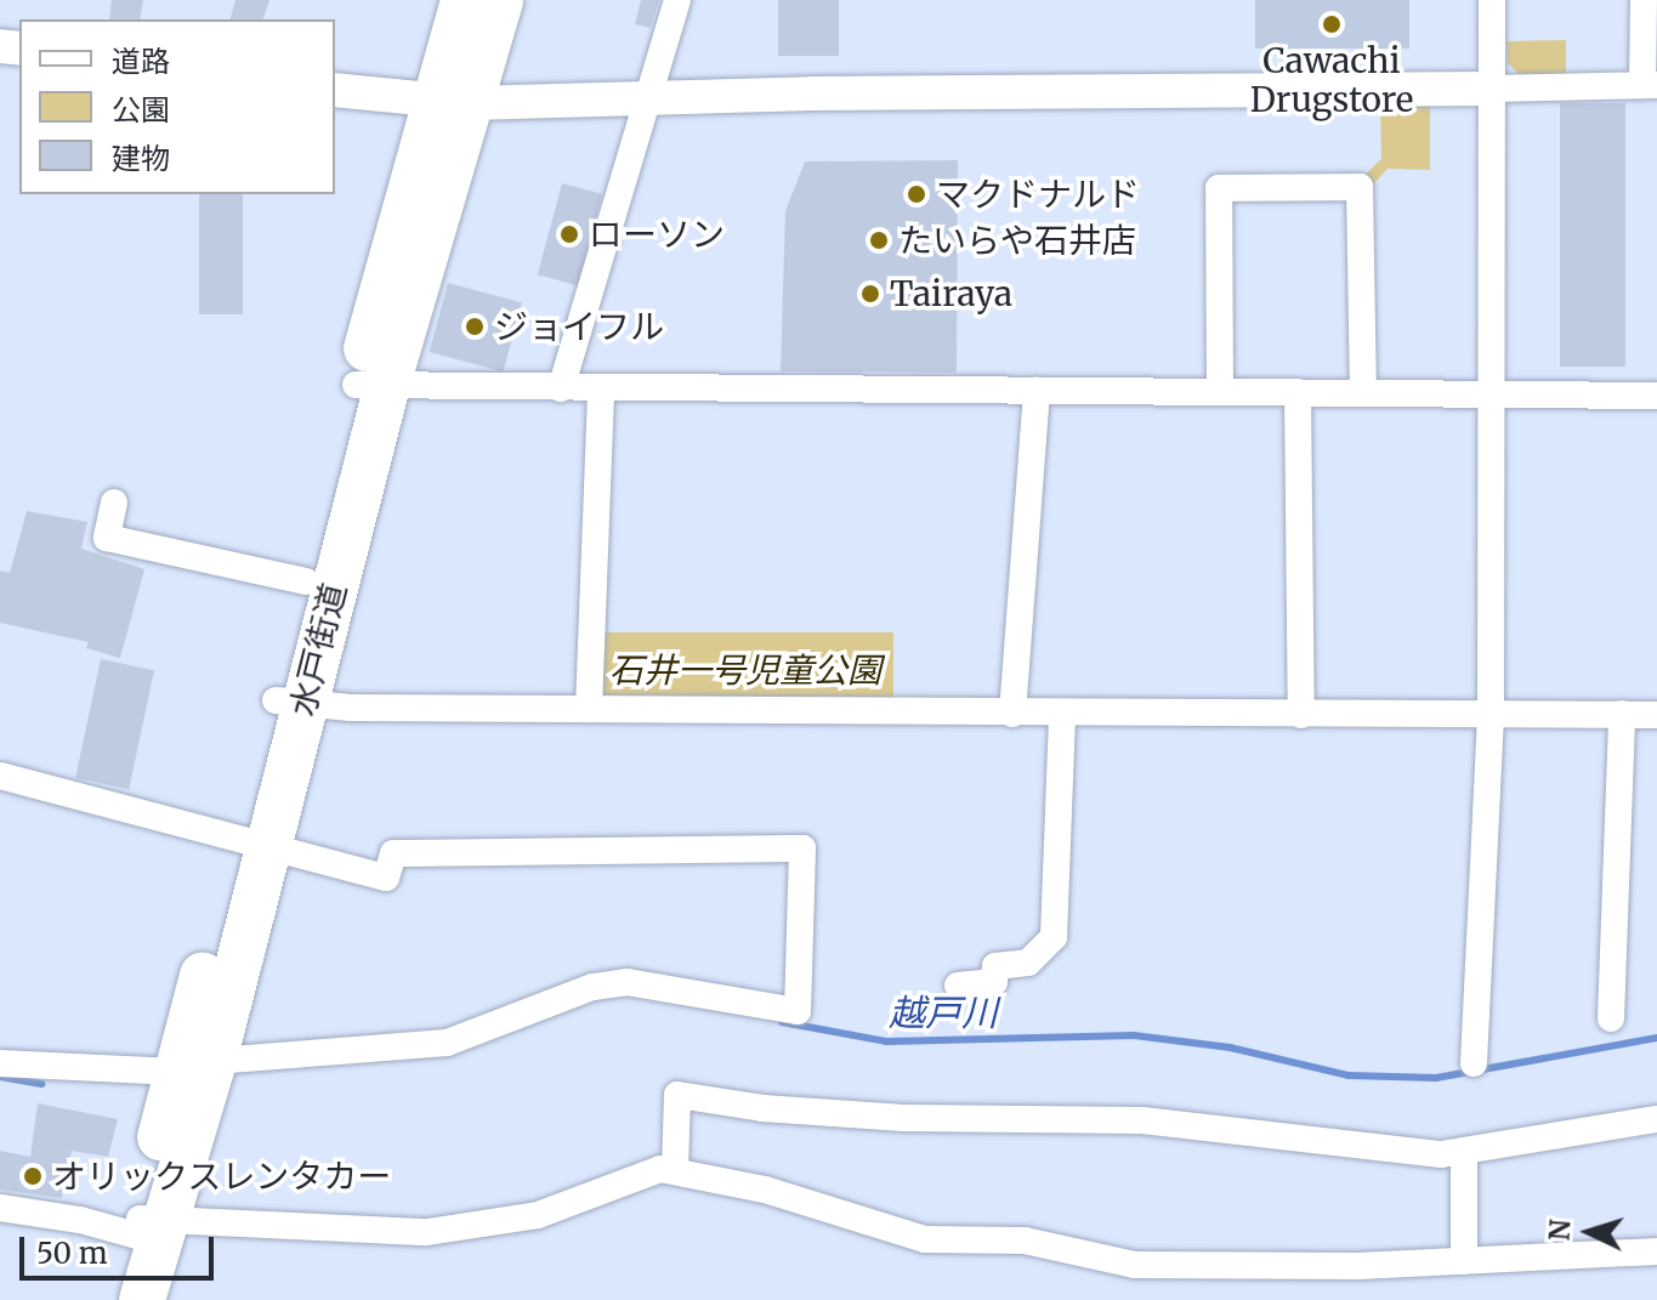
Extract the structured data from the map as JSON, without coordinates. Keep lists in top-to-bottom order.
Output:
{
  "streets": {
    "highway": ["水戸街道"]
  },
  "water": ["越戸川"],
  "parks": ["石井一号児童公園"],
  "places": [
    "Cawachi Drugstore",
    "マクドナルド",
    "ローソン",
    "たいらや石井店",
    "Tairaya",
    "ジョイフル",
    "オリックスレンタカー"
  ],
  "legend": ["道路", "公園", "建物"],
  "scale_bar": "50 m",
  "north": "left"
}
